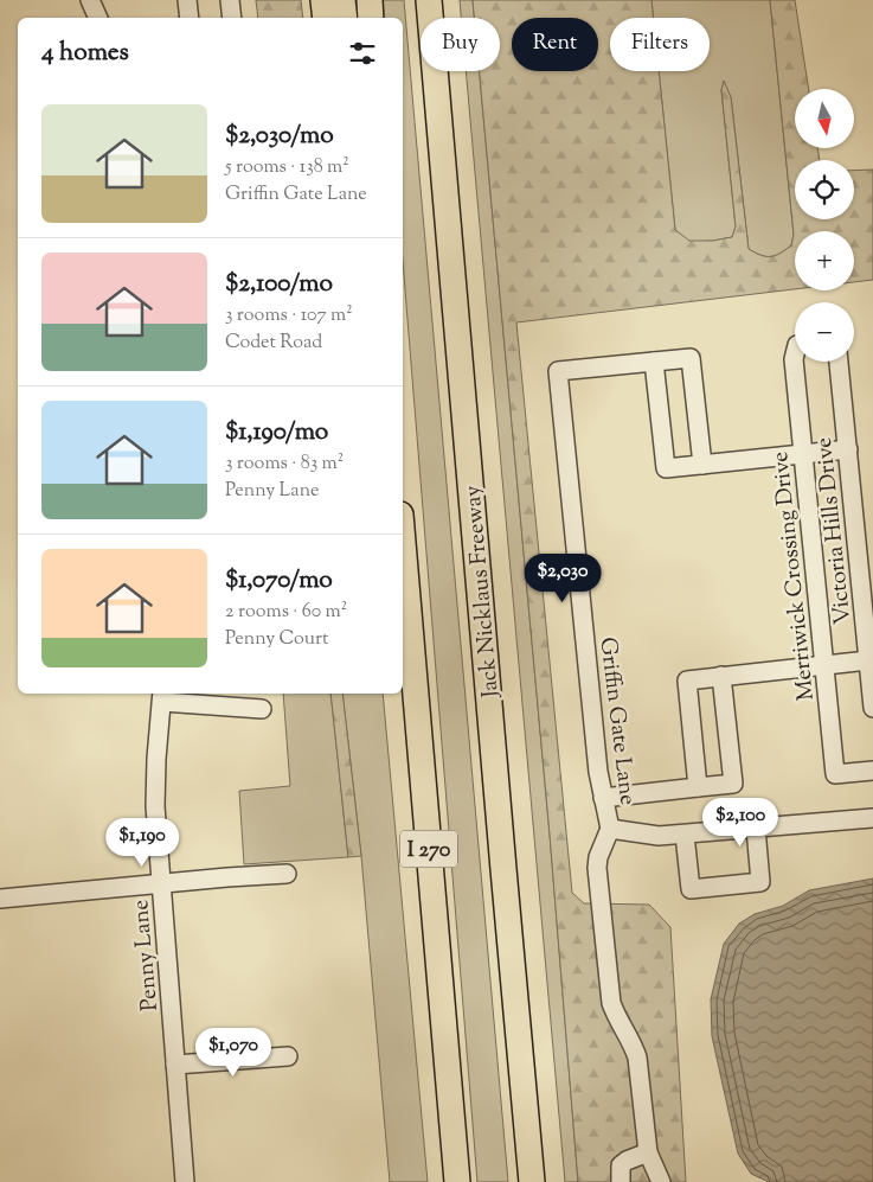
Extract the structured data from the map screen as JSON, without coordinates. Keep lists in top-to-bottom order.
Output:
{
  "streets": {
    "highway": ["Jack Nicklaus Freeway", "I 270"],
    "street": [
      "Victoria Hills Drive",
      "Merriwick Crossing Drive",
      "Griffin Gate Lane",
      "Penny Lane"
    ]
  },
  "north": "bottom",
  "page": {
    "chip": ["Buy", "Rent", "Filters"],
    "heading": "4 homes",
    "map_buttons": ["+", "−"],
    "list": [
      {
        "name": "$2,030/mo",
        "note": "5 rooms · 138 m² · Griffin Gate Lane"
      },
      {
        "name": "$2,100/mo",
        "note": "3 rooms · 107 m² · Codet Road"
      },
      {
        "name": "$1,190/mo",
        "note": "3 rooms · 83 m² · Penny Lane"
      },
      {
        "name": "$1,070/mo",
        "note": "2 rooms · 60 m² · Penny Court"
      }
    ],
    "price": [
      "$2,030",
      "$2,100",
      "$1,190",
      "$1,070"
    ]
  }
}
